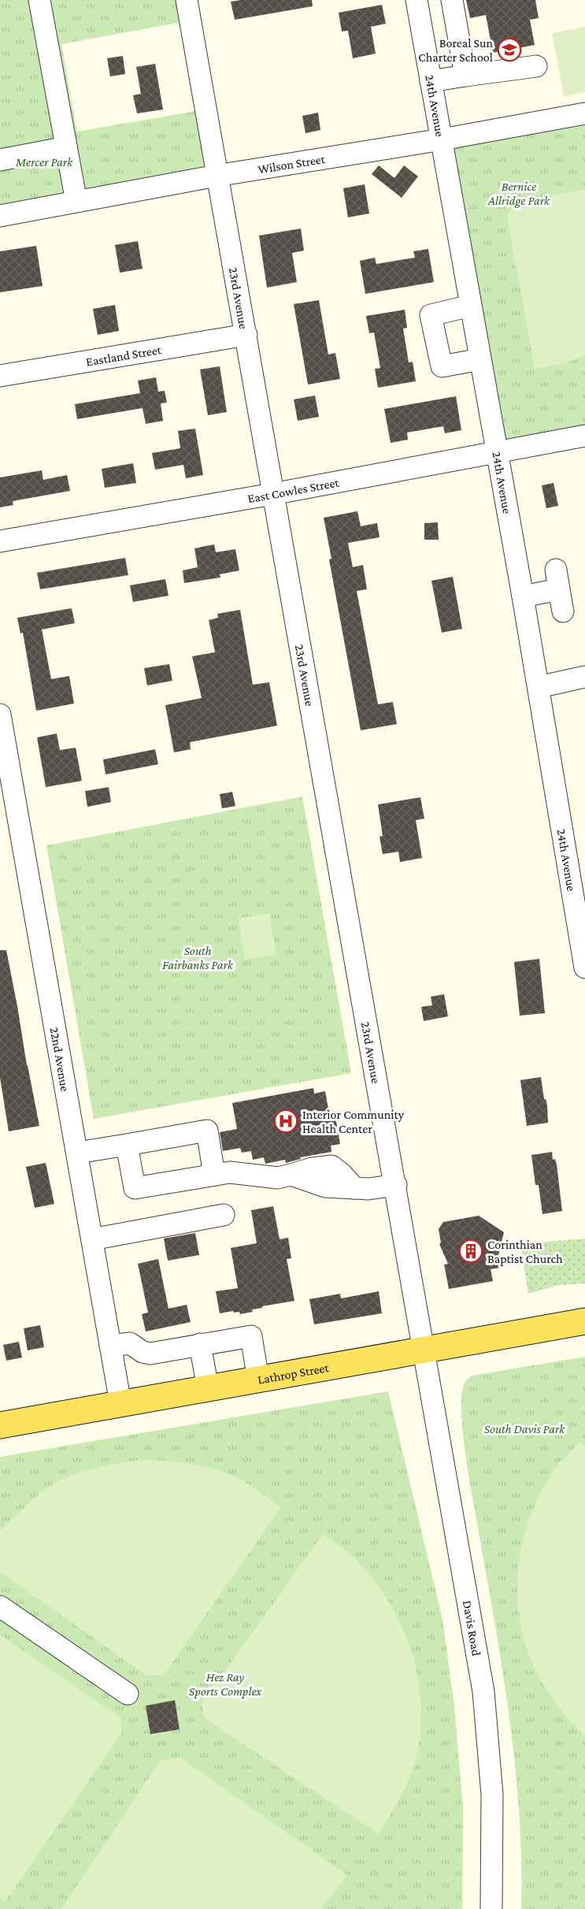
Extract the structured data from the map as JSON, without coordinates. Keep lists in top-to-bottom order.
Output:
{
  "streets": {
    "main road": ["Lathrop Street"],
    "street": [
      "24th Avenue",
      "Wilson Street",
      "23rd Avenue",
      "Eastland Street",
      "East Cowles Street",
      "22nd Avenue",
      "Davis Road"
    ]
  },
  "crossings": [
    ["24th Avenue", "Wilson Street"],
    ["24th Avenue", "East Cowles Street"],
    ["Wilson Street", "23rd Avenue"],
    ["23rd Avenue", "Eastland Street"],
    ["23rd Avenue", "East Cowles Street"],
    ["23rd Avenue", "Lathrop Street"],
    ["23rd Avenue", "Davis Road"],
    ["22nd Avenue", "Lathrop Street"],
    ["Lathrop Street", "Davis Road"]
  ],
  "parks": [
    "Mercer Park",
    "Bernice Allridge Park",
    "South Fairbanks Park",
    "South Davis Park",
    "Hez Ray Sports Complex"
  ],
  "places": {
    "school or university": ["Boreal Sun Charter School"],
    "hospital": ["Interior Community Health Center"],
    "building": ["Corinthian Baptist Church"]
  }
}
